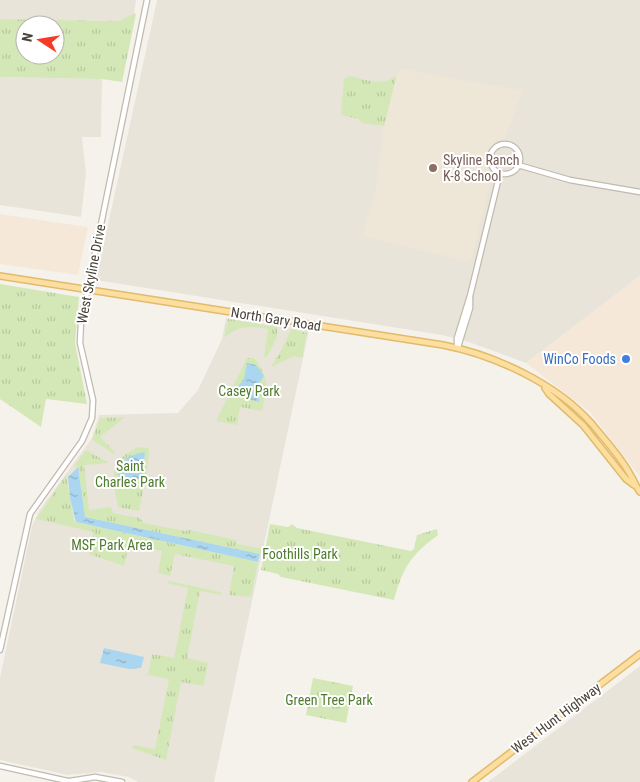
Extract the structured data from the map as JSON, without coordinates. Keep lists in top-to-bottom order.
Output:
{
  "streets": {
    "main road": ["North Gary Road", "West Hunt Highway"],
    "street": ["West Skyline Drive"]
  },
  "crossings": [
    ["West Skyline Drive", "North Gary Road"]
  ],
  "parks": [
    "Casey Park",
    "Saint Charles Park",
    "MSF Park Area",
    "Foothills Park",
    "Green Tree Park"
  ],
  "places": ["Skyline Ranch K-8 School", "WinCo Foods"],
  "north": "left"
}
